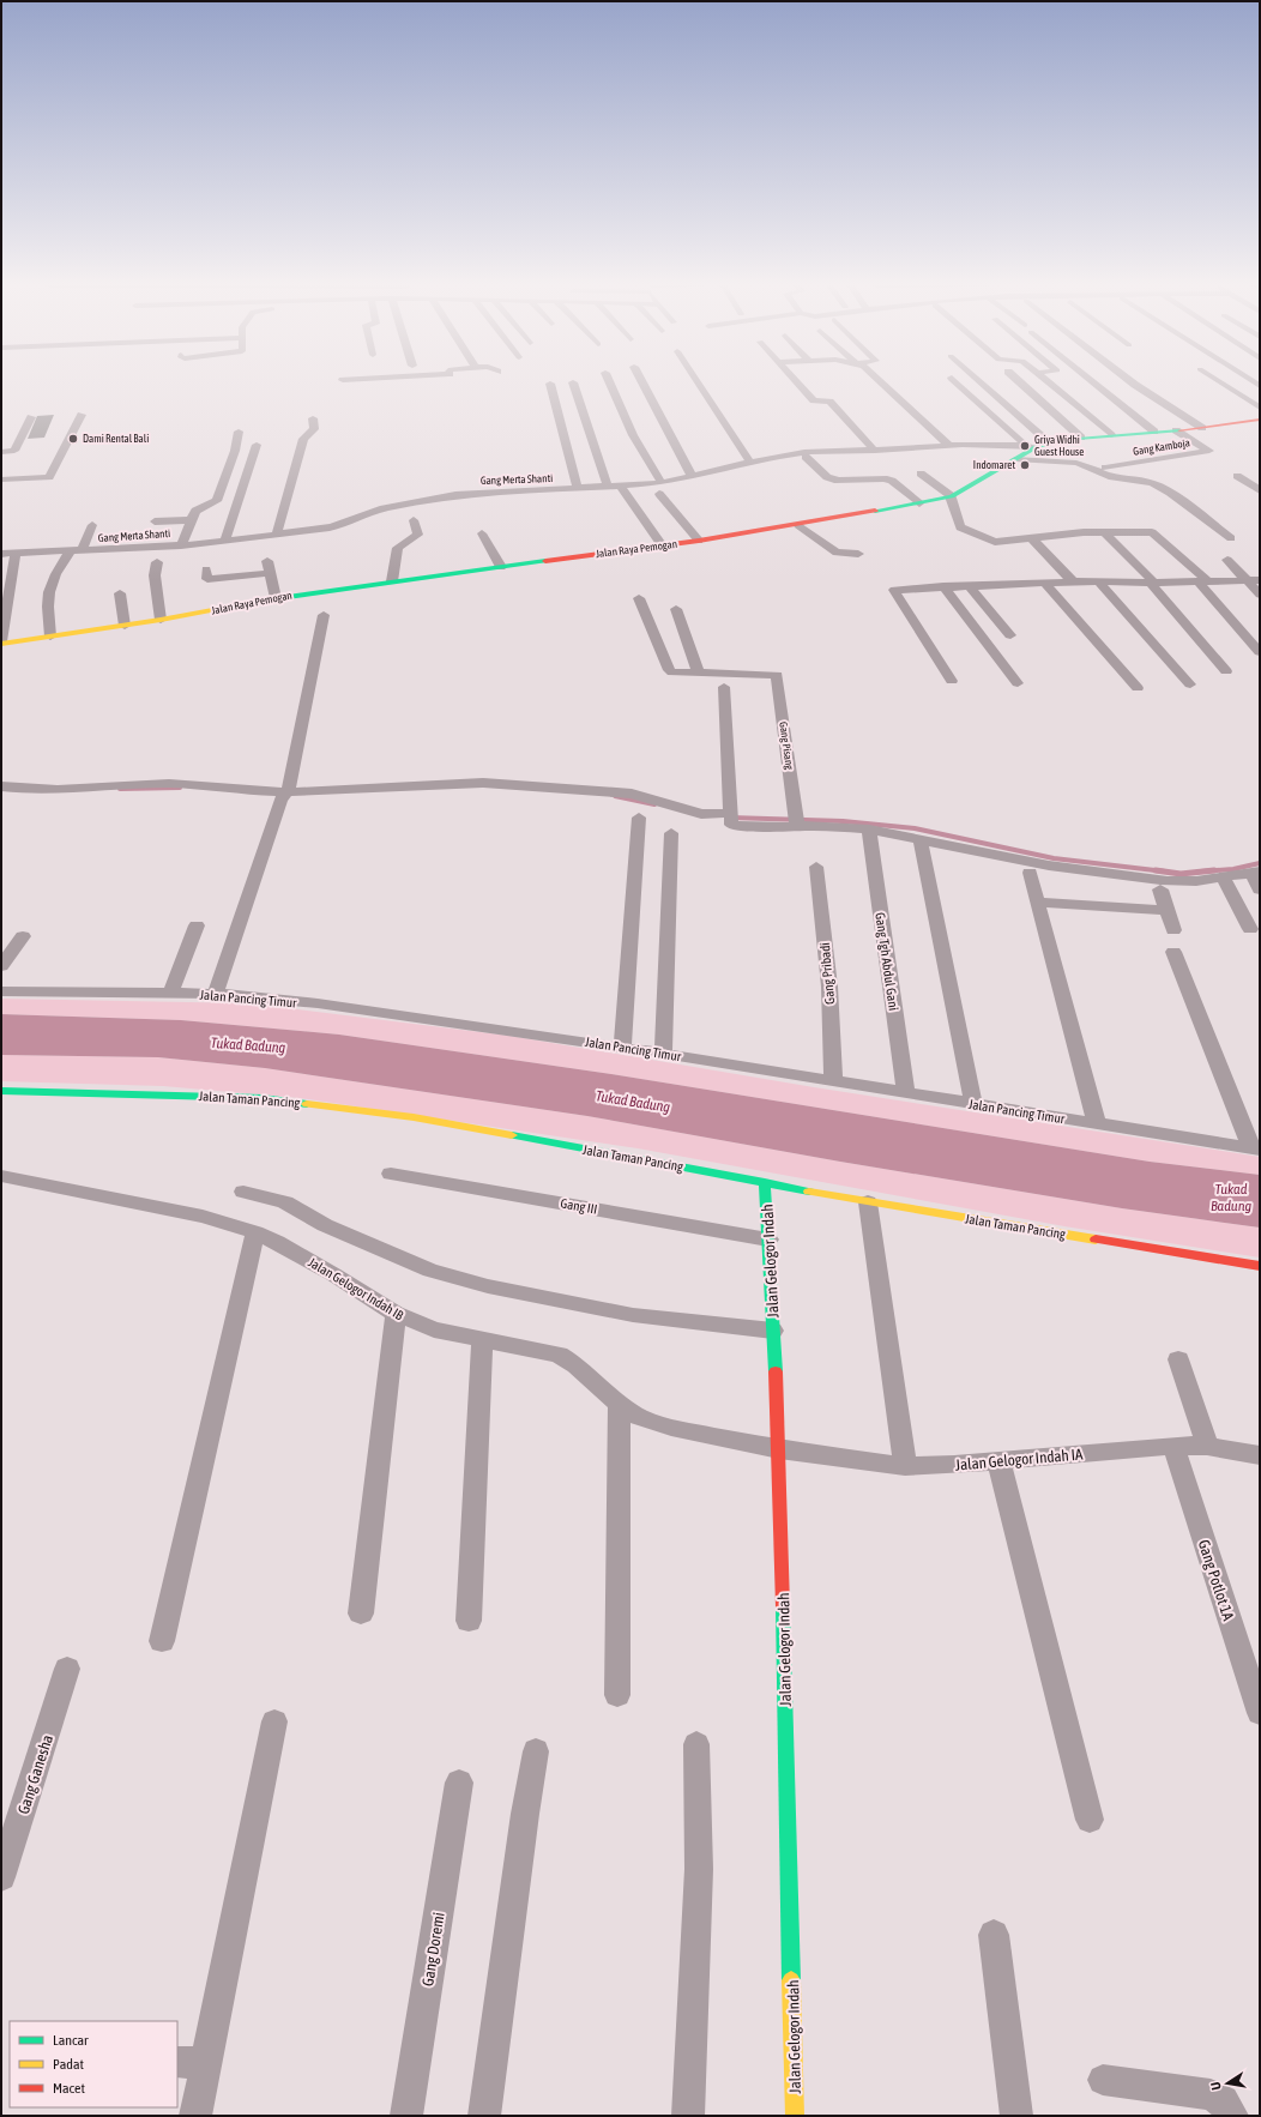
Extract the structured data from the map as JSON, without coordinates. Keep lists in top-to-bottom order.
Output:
{
  "streets": {
    "street": [
      "Gang Kamboja",
      "Gang Merta Shanti",
      "Jalan Raya Pemogan",
      "Gang Pisang",
      "Gang Tgh Abdul Gani",
      "Gang Pribadi",
      "Jalan Pancing Timur",
      "Jalan Taman Pancing",
      "Gang III",
      "Jalan Gelogor Indah",
      "Jalan Gelogor Indah IB",
      "Jalan Gelogor Indah IA",
      "Gang Potlot 1A",
      "Gang Ganesha",
      "Gang Doremi"
    ]
  },
  "crossings": [
    ["Gang Kamboja", "Jalan Raya Pemogan"],
    ["Gang Merta Shanti", "Jalan Raya Pemogan"],
    ["Gang Tgh Abdul Gani", "Jalan Pancing Timur"],
    ["Gang Pribadi", "Jalan Pancing Timur"],
    ["Jalan Taman Pancing", "Jalan Gelogor Indah"],
    ["Gang III", "Jalan Gelogor Indah"],
    ["Jalan Gelogor Indah", "Jalan Gelogor Indah IB"],
    ["Jalan Gelogor Indah", "Jalan Gelogor Indah IA"],
    ["Jalan Gelogor Indah IB", "Jalan Gelogor Indah IA"],
    ["Jalan Gelogor Indah IA", "Gang Potlot 1A"]
  ],
  "water": ["Tukad Badung"],
  "places": ["Dami Rental Bali", "Griya Widhi Guest House", "Indomaret"],
  "legend": ["Lancar", "Padat", "Macet"],
  "north": "left"
}
